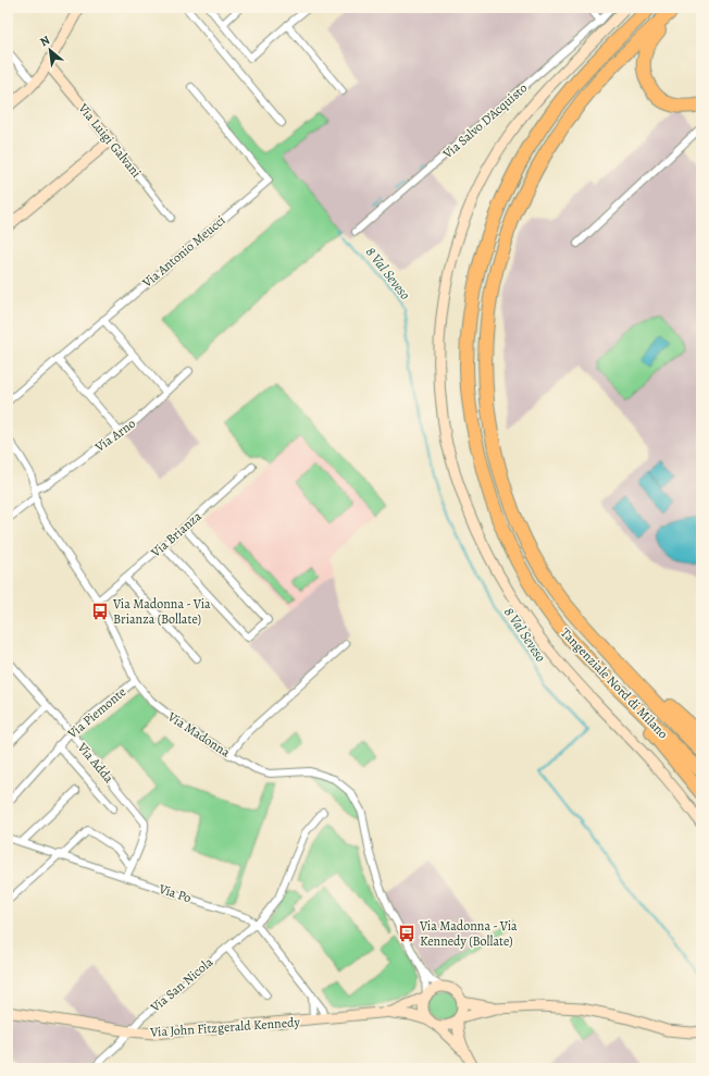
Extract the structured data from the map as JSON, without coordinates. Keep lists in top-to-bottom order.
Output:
{
  "streets": {
    "highway": ["Tangenziale Nord di Milano"],
    "street": [
      "Via Salvo D'Acquisto",
      "Via Luigi Galvani",
      "Via Antonio Meucci",
      "Via Arno",
      "Via Brianza",
      "Via Piemonte",
      "Via Madonna",
      "Via Adda",
      "Via Po",
      "Via San Nicola",
      "Via John Fitzgerald Kennedy"
    ]
  },
  "crossings": [
    ["Via Arno", "Via Madonna"],
    ["Via Brianza", "Via Madonna"],
    ["Via Piemonte", "Via Madonna"],
    ["Via Piemonte", "Via Adda"],
    ["Via Madonna", "Via John Fitzgerald Kennedy"],
    ["Via Adda", "Via Po"],
    ["Via Po", "Via San Nicola"],
    ["Via Po", "Via John Fitzgerald Kennedy"],
    ["Via San Nicola", "Via John Fitzgerald Kennedy"]
  ],
  "water": ["8 Val Seveso"],
  "places": {
    "bus stop": ["Via Madonna - Via Brianza (Bollate)", "Via Madonna - Via Kennedy (Bollate)"]
  },
  "north": "top left"
}
